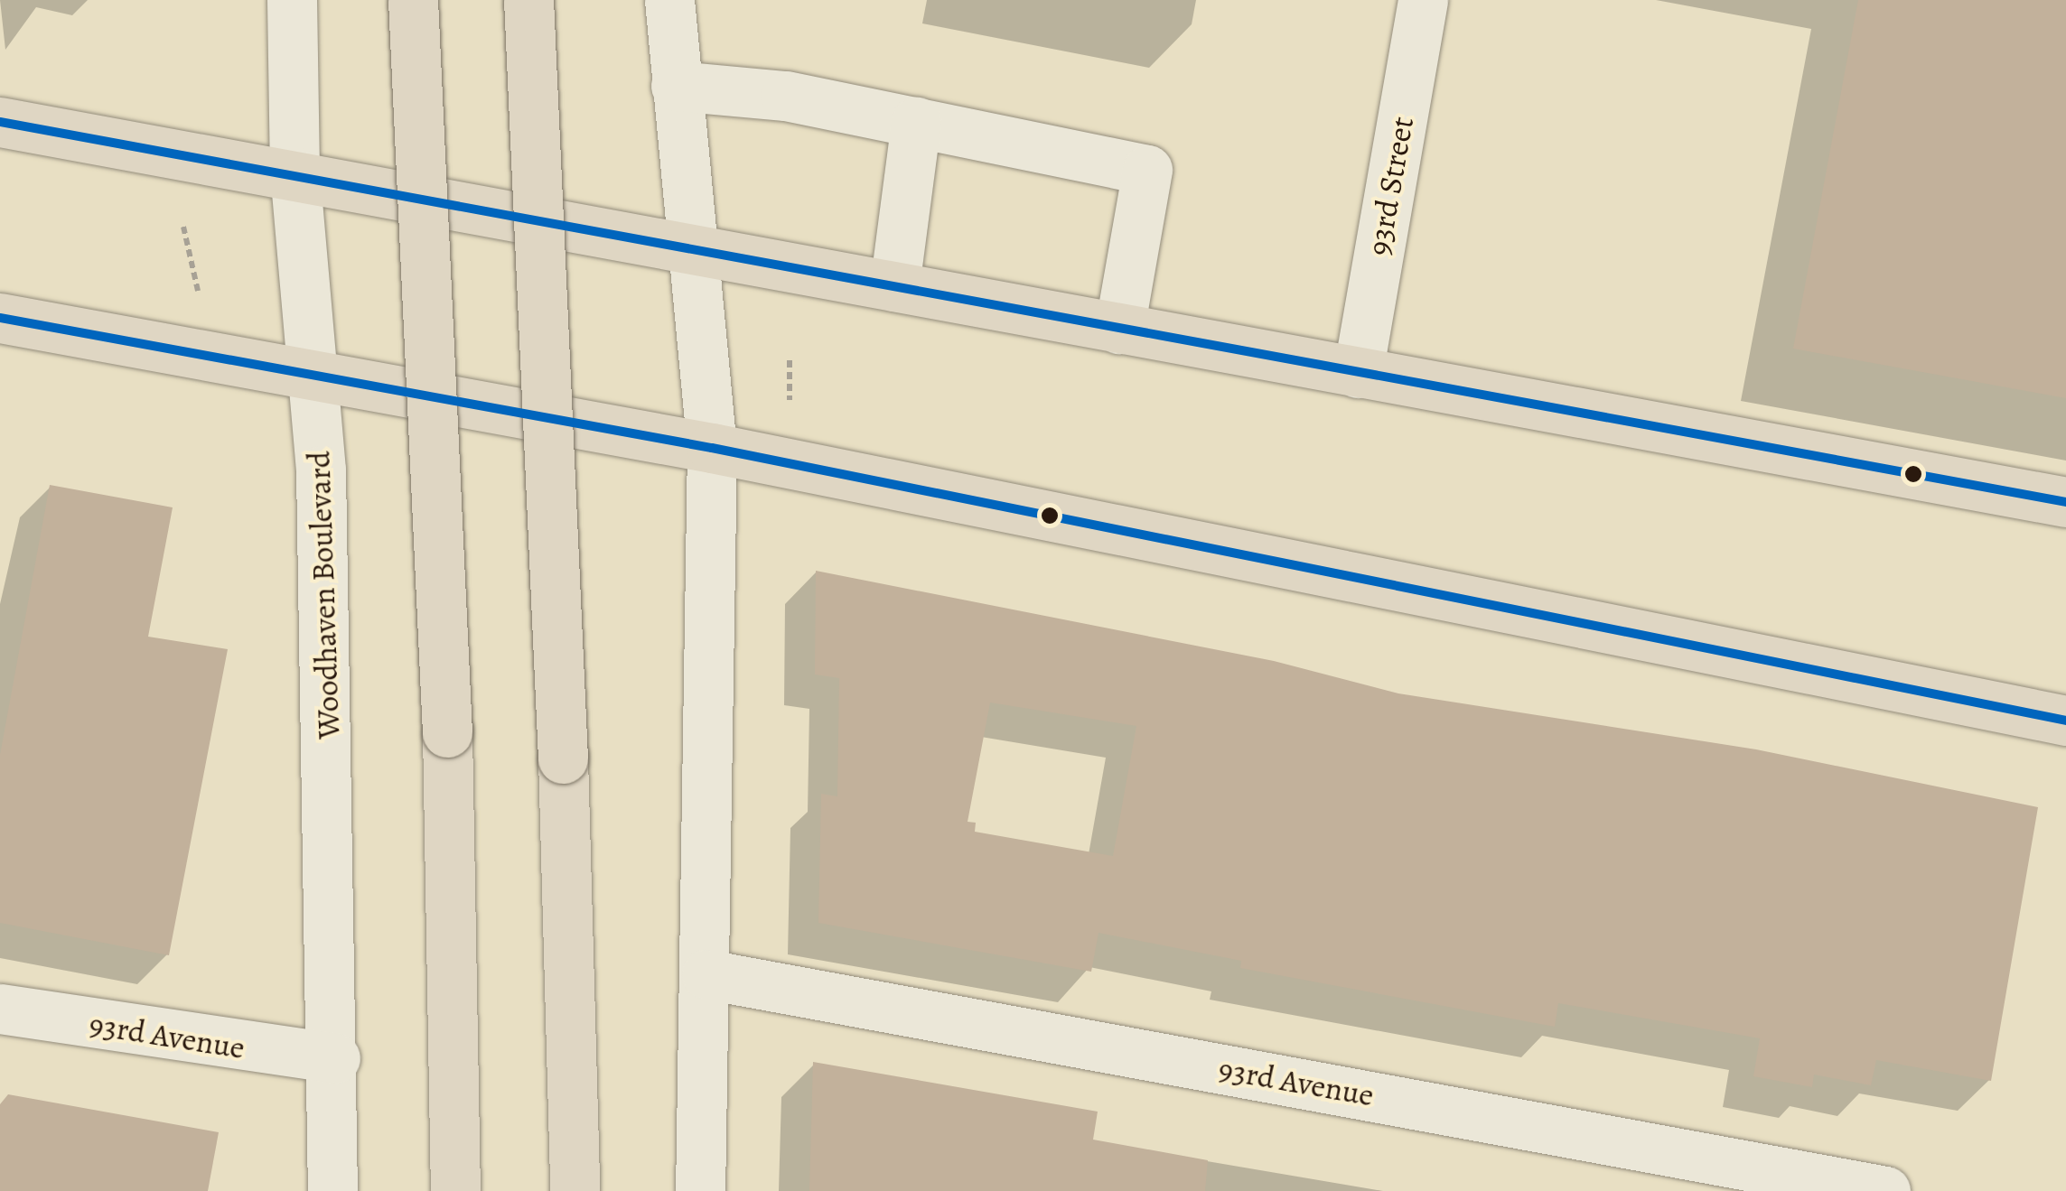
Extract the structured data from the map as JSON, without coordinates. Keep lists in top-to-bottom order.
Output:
{
  "streets": {
    "street": ["93rd Street", "Woodhaven Boulevard", "93rd Avenue"]
  },
  "crossings": [
    ["Woodhaven Boulevard", "93rd Avenue"]
  ]
}
